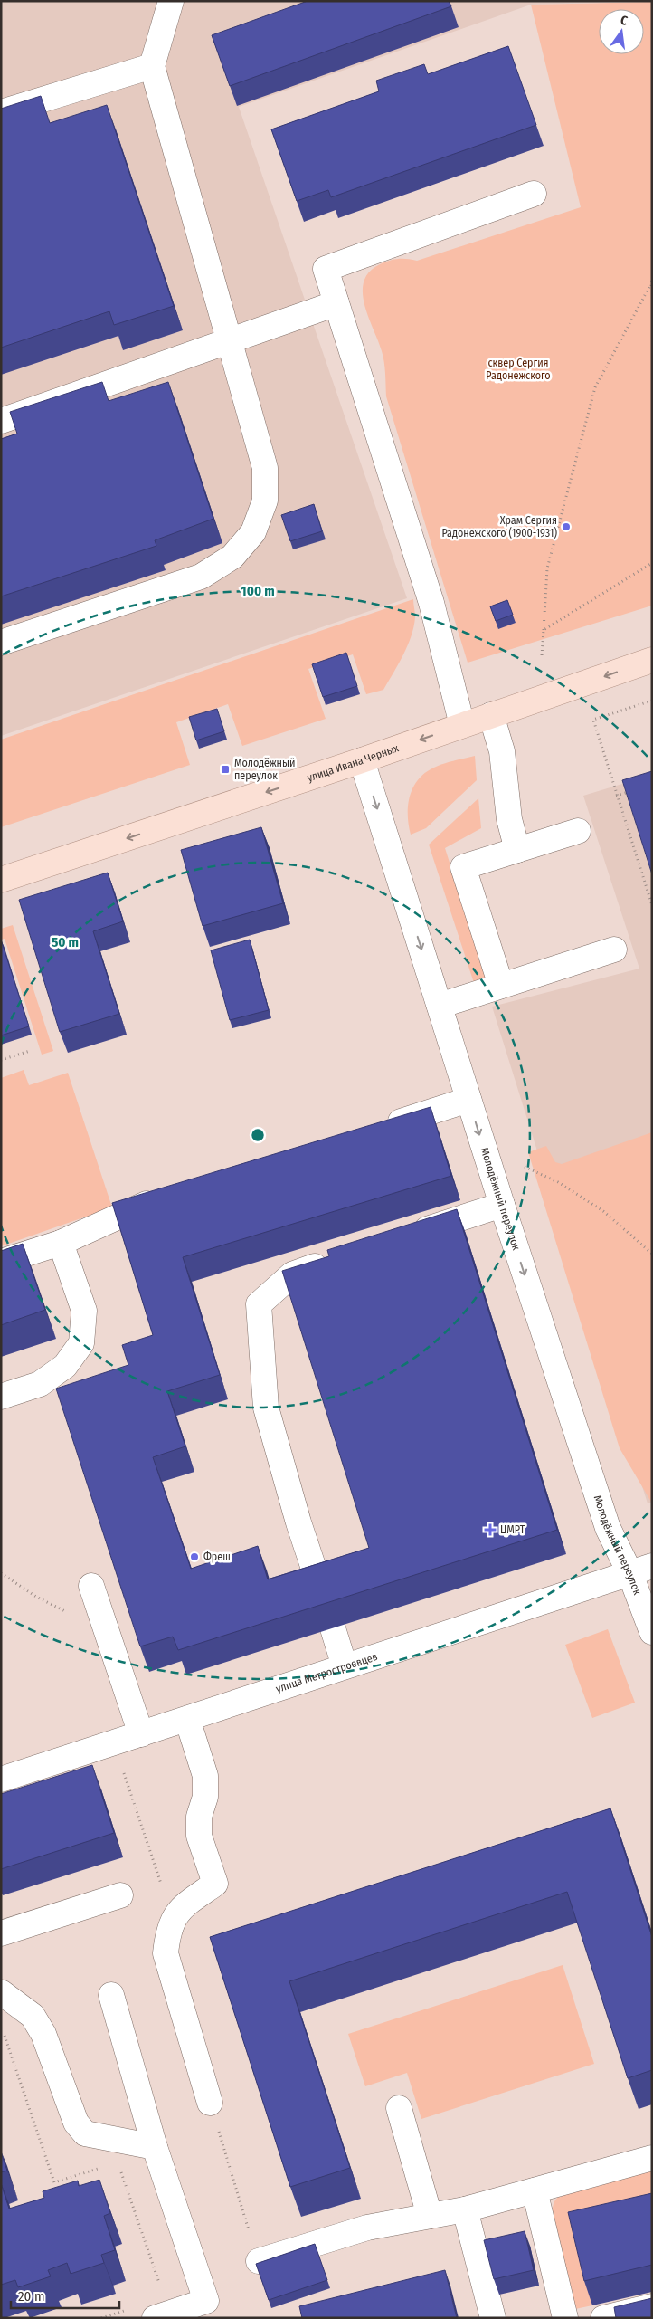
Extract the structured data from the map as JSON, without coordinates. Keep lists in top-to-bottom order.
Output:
{
  "streets": {
    "main road": ["улица Ивана Черных"],
    "street": ["Молодёжный переулок", "улица Метростроевцев"]
  },
  "crossings": [
    ["улица Ивана Черных", "Молодёжный переулок"],
    ["Молодёжный переулок", "улица Метростроевцев"]
  ],
  "one_way": ["улица Ивана Черных", "Молодёжный переулок"],
  "parks": ["сквер Сергия Радонежского"],
  "places": {
    "other": ["Храм Сергия Радонежского (1900-1931)", "Фреш"],
    "transit": ["Молодёжный переулок"],
    "health": ["ЦМРТ"]
  },
  "scale_bar": "20 m",
  "north": "top",
  "rings": ["100 m", "50 m"]
}
